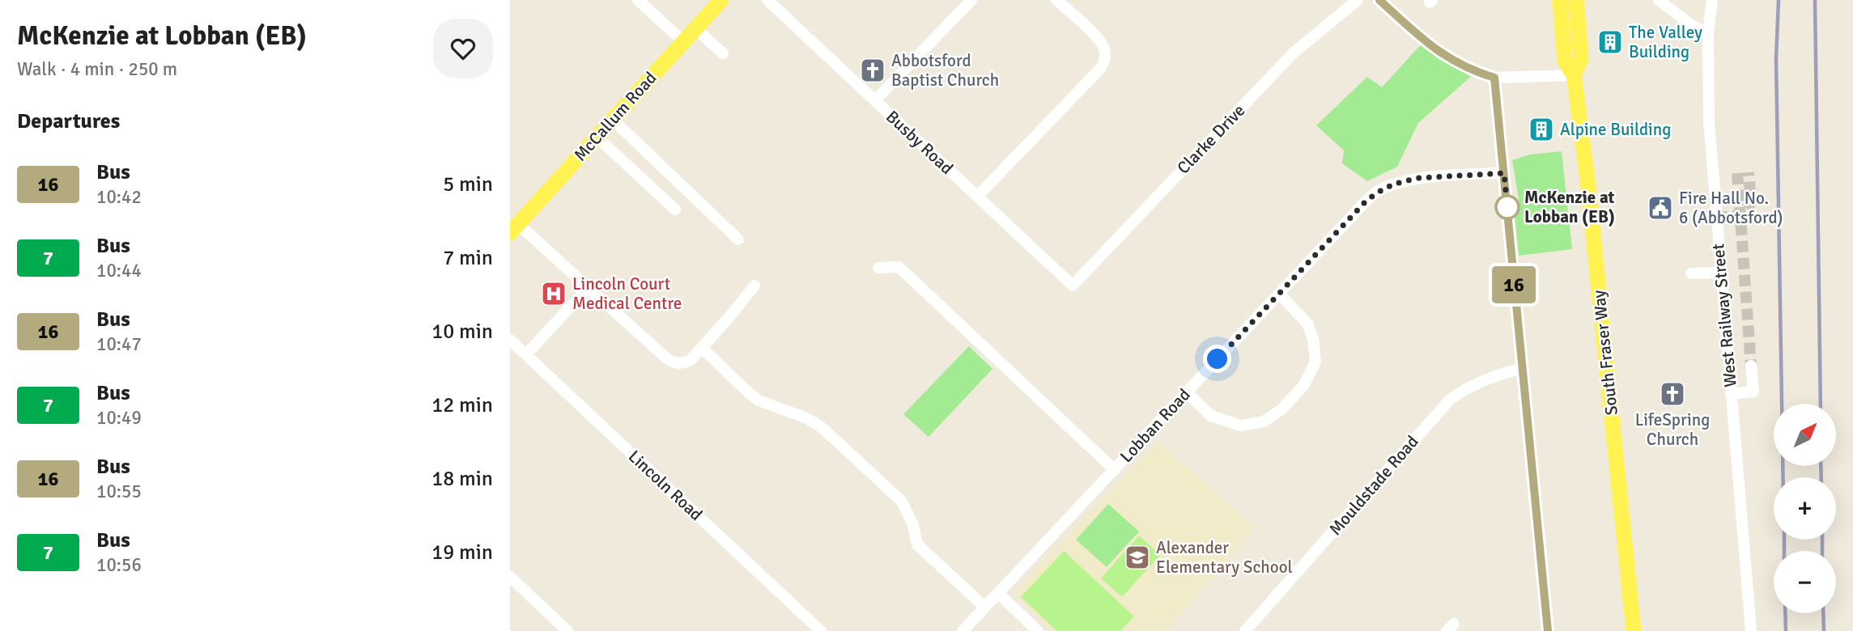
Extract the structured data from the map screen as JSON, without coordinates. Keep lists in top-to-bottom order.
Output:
{
  "streets": {
    "main road": ["McCallum Road", "South Fraser Way"],
    "street": [
      "Clarke Drive",
      "Busby Road",
      "West Railway Street",
      "Lobban Road",
      "Lincoln Road",
      "Mouldstade Road"
    ]
  },
  "crossings": [
    ["Clarke Drive", "Busby Road"]
  ],
  "places": {
    "building": ["The Valley Building", "Alpine Building"],
    "church": ["Abbotsford Baptist Church", "LifeSpring Church"],
    "other": ["McKenzie at Lobban (EB)"],
    "public building": ["Fire Hall No. 6 (Abbotsford)"],
    "hospital": ["Lincoln Court Medical Centre"],
    "school or university": ["Alexander Elementary School"]
  },
  "lines": ["bus line 16"],
  "north": "top right",
  "page": {
    "heading": [
      ["McKenzie at Lobban (EB)", "Walk · 4 min · 250 m"],
      "Departures"
    ],
    "on_map": "16",
    "list": [
      {
        "mark": "16",
        "name": "Bus",
        "note": "10:42",
        "value": "5 min"
      },
      {
        "mark": "7",
        "name": "Bus",
        "note": "10:44",
        "value": "7 min"
      },
      {
        "mark": "16",
        "name": "Bus",
        "note": "10:47",
        "value": "10 min"
      },
      {
        "mark": "7",
        "name": "Bus",
        "note": "10:49",
        "value": "12 min"
      },
      {
        "mark": "16",
        "name": "Bus",
        "note": "10:55",
        "value": "18 min"
      },
      {
        "mark": "7",
        "name": "Bus",
        "note": "10:56",
        "value": "19 min"
      }
    ],
    "map_buttons": ["+", "−"]
  }
}
